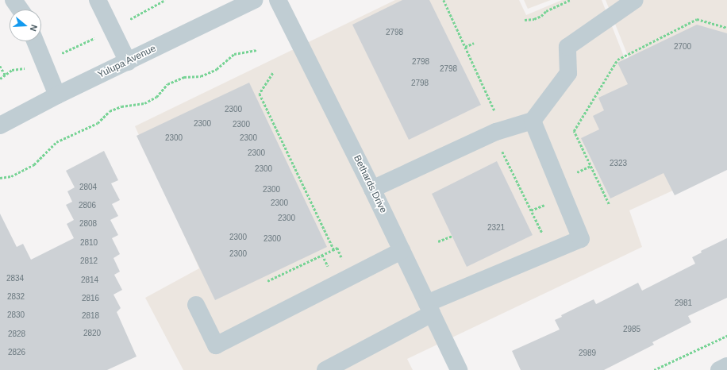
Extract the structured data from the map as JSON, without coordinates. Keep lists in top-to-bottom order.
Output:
{
  "streets": {
    "street": ["Yulupa Avenue", "Bethards Drive"]
  },
  "house_numbers": [
    "2798",
    "2700",
    "2798",
    "2798",
    "2798",
    "2300",
    "2300",
    "2300",
    "2300",
    "2300",
    "2300",
    "2323",
    "2300",
    "2804",
    "2300",
    "2300",
    "2806",
    "2300",
    "2808",
    "2321",
    "2300",
    "2300",
    "2810",
    "2300",
    "2812",
    "2834",
    "2814",
    "2832",
    "2816",
    "2981",
    "2830",
    "2818",
    "2985",
    "2820",
    "2828",
    "2826",
    "2989"
  ],
  "north": "right"
}
